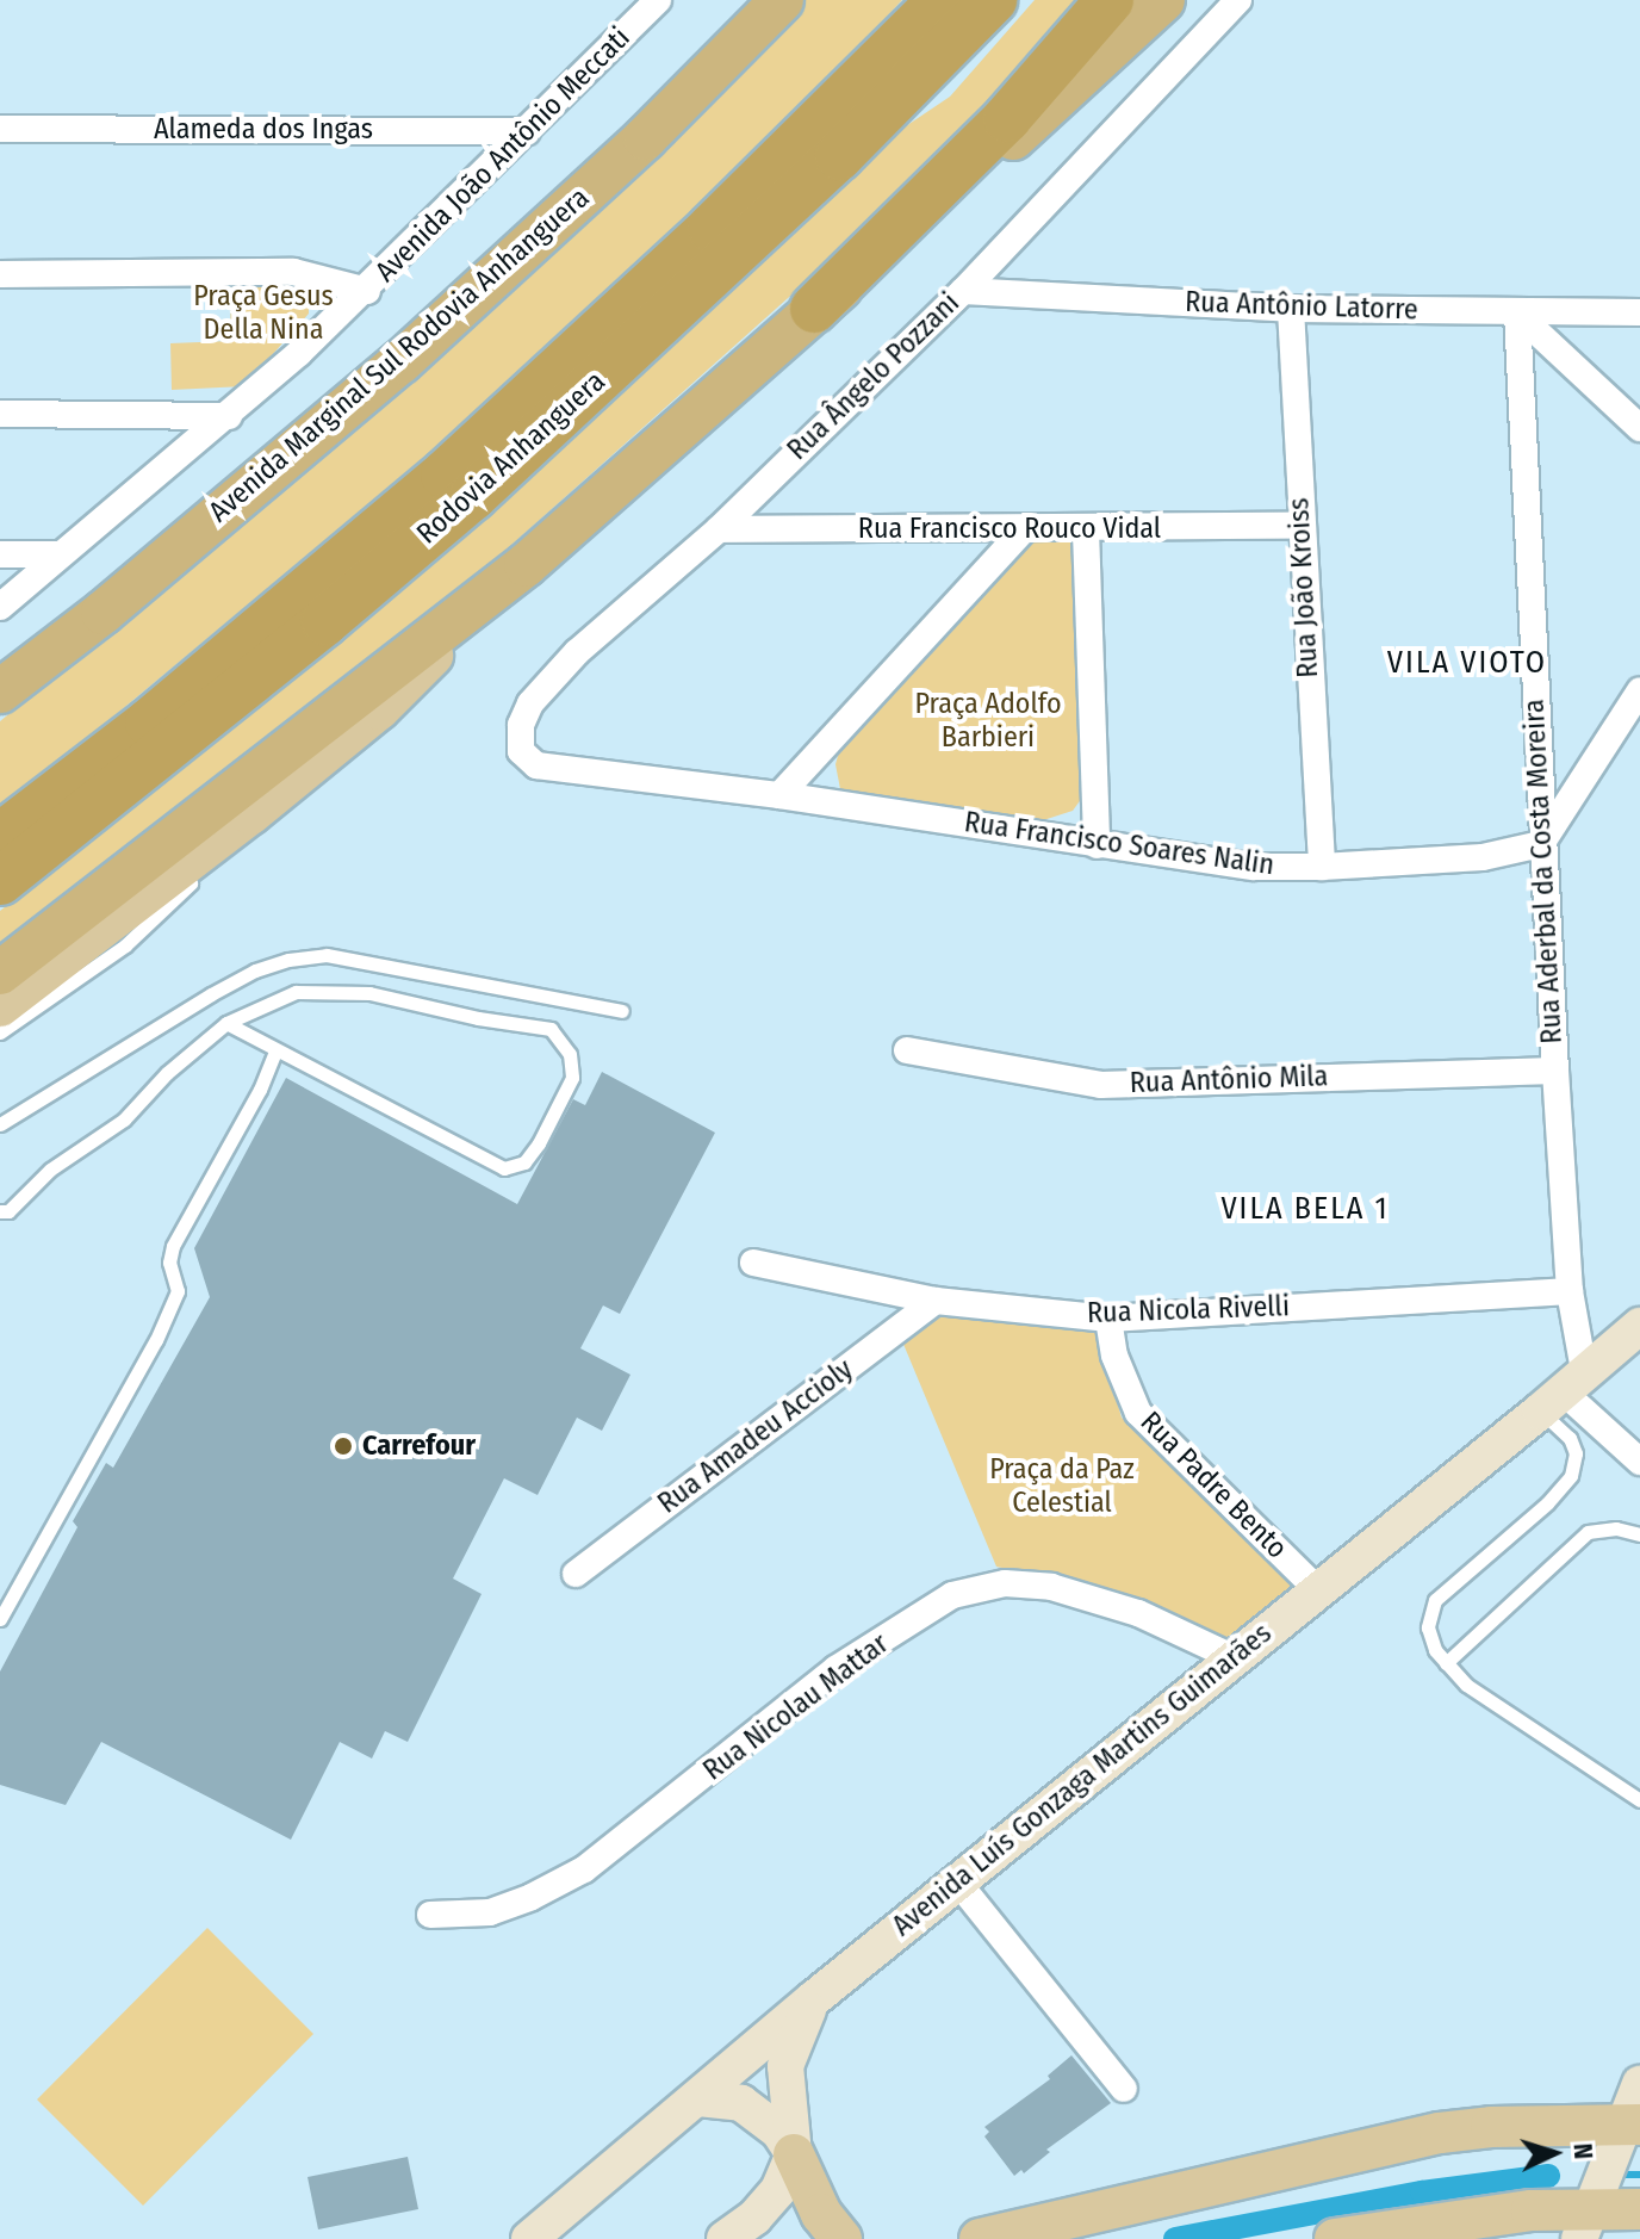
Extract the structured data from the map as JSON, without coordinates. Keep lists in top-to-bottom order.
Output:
{
  "streets": {
    "highway": ["Avenida Marginal Sul Rodovia Anhanguera", "Rodovia Anhanguera"],
    "main road": ["Avenida Luís Gonzaga Martins Guimarães"],
    "street": [
      "Alameda dos Ingas",
      "Avenida João Antônio Meccati",
      "Rua Antônio Latorre",
      "Rua Ângelo Pozzani",
      "Rua Francisco Rouco Vidal",
      "Rua João Kroiss",
      "Rua Francisco Soares Nalin",
      "Rua Aderbal da Costa Moreira",
      "Rua Antônio Mila",
      "Rua Nicola Rivelli",
      "Rua Amadeu Accioly",
      "Rua Padre Bento",
      "Rua Nicolau Mattar"
    ]
  },
  "crossings": [
    ["Alameda dos Ingas", "Avenida João Antônio Meccati"],
    ["Rua Antônio Latorre", "Rua Ângelo Pozzani"],
    ["Rua Antônio Latorre", "Rua João Kroiss"],
    ["Rua Antônio Latorre", "Rua Aderbal da Costa Moreira"],
    ["Rua Ângelo Pozzani", "Rua Francisco Rouco Vidal"],
    ["Rua Ângelo Pozzani", "Rua Francisco Soares Nalin"],
    ["Rua Francisco Rouco Vidal", "Rua João Kroiss"],
    ["Rua João Kroiss", "Rua Francisco Soares Nalin"],
    ["Rua Francisco Soares Nalin", "Rua Aderbal da Costa Moreira"],
    ["Rua Aderbal da Costa Moreira", "Rua Antônio Mila"],
    ["Rua Aderbal da Costa Moreira", "Rua Nicola Rivelli"],
    ["Rua Aderbal da Costa Moreira", "Avenida Luís Gonzaga Martins Guimarães"],
    ["Rua Nicola Rivelli", "Rua Amadeu Accioly"],
    ["Rua Nicola Rivelli", "Rua Padre Bento"],
    ["Rua Padre Bento", "Avenida Luís Gonzaga Martins Guimarães"],
    ["Rua Nicolau Mattar", "Avenida Luís Gonzaga Martins Guimarães"]
  ],
  "districts": ["VILA VIOTO", "VILA BELA 1"],
  "parks": ["Praça Gesus Della Nina", "Praça Adolfo Barbieri", "Praça da Paz Celestial"],
  "places": ["Carrefour"],
  "north": "right"
}
